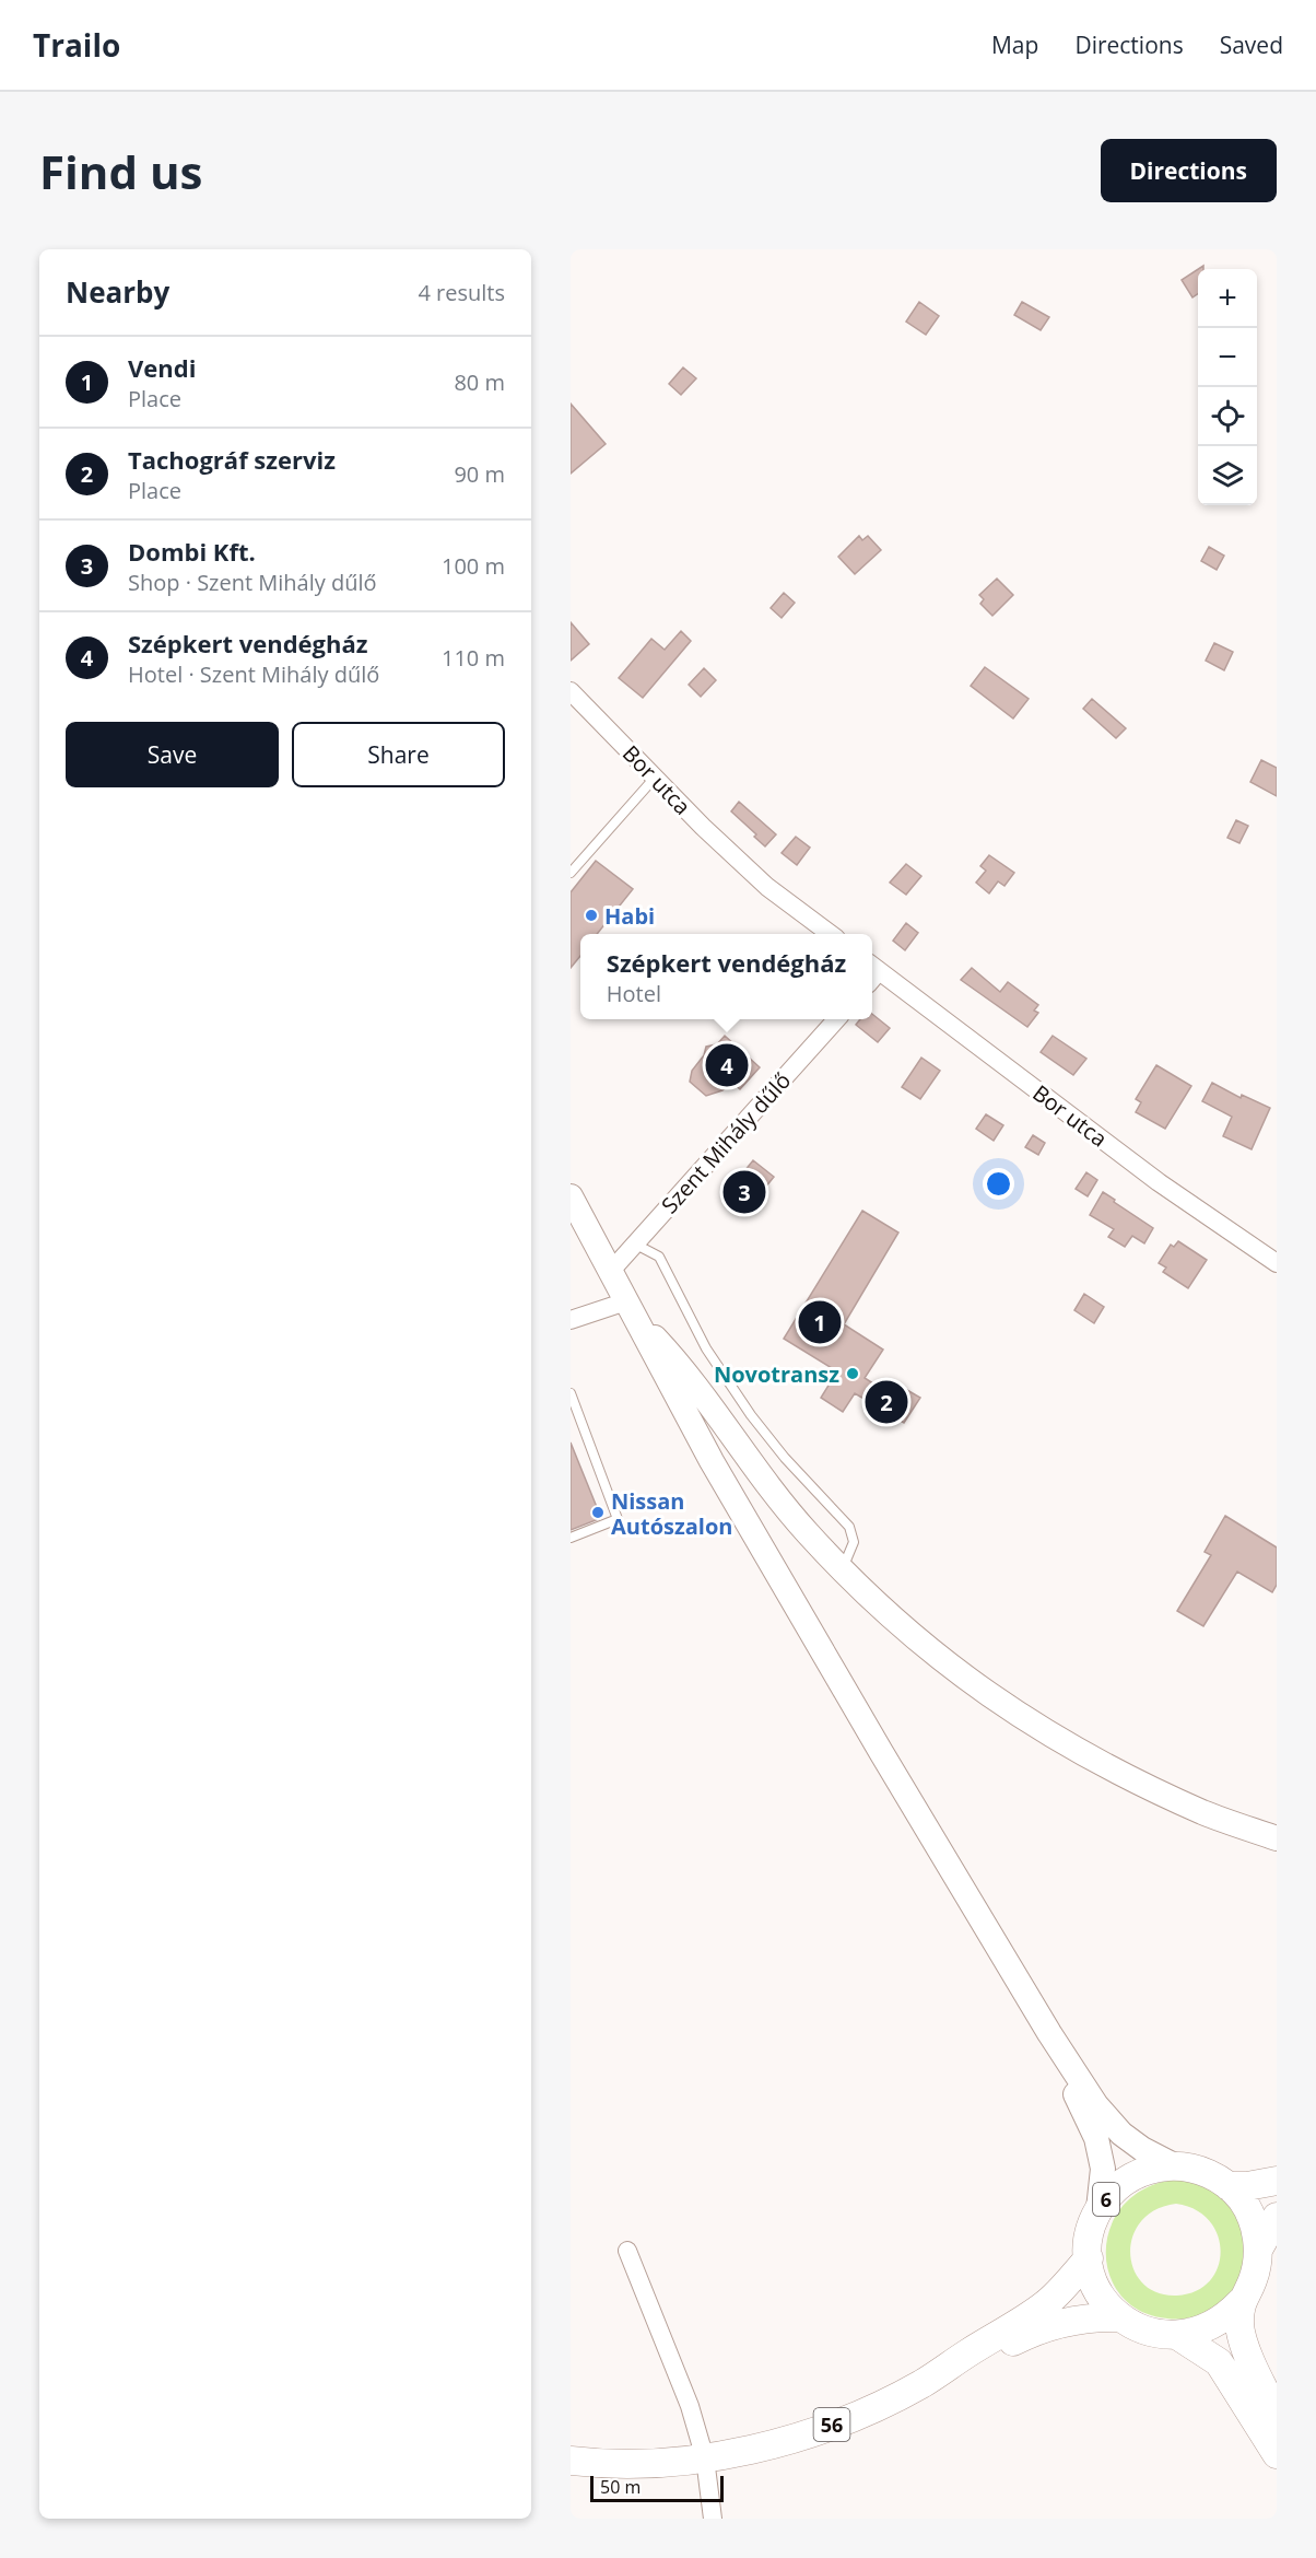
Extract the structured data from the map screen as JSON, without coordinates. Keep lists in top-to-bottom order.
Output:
{
  "streets": {
    "main road": ["6", "56"],
    "street": ["Bor utca", "Szent Mihály dűlő"]
  },
  "crossings": [
    ["6", "56"]
  ],
  "places": ["Habi", "Novotransz", "Nissan Autószalon"],
  "scale_bar": "50 m",
  "page": {
    "header": "Trailo",
    "nav": ["Map", "Directions", "Saved"],
    "buttons": [
      "Directions",
      ["Save", "Share"]
    ],
    "title": "Find us",
    "heading": ["Nearby", "4 results"],
    "map_buttons": ["+", "−"],
    "list": [
      {
        "mark": "1",
        "name": "Vendi",
        "note": "Place",
        "value": "80 m"
      },
      {
        "mark": "2",
        "name": "Tachográf szerviz",
        "note": "Place",
        "value": "90 m"
      },
      {
        "mark": "3",
        "name": "Dombi Kft.",
        "note": "Shop · Szent Mihály dűlő",
        "value": "100 m"
      },
      {
        "mark": "4",
        "name": "Szépkert vendégház",
        "note": "Hotel · Szent Mihály dűlő",
        "value": "110 m"
      }
    ],
    "popup": ["Szépkert vendégház", "Hotel"],
    "pins": [
      "4",
      "3",
      "1",
      "2"
    ],
    "scale": "50 m"
  }
}
